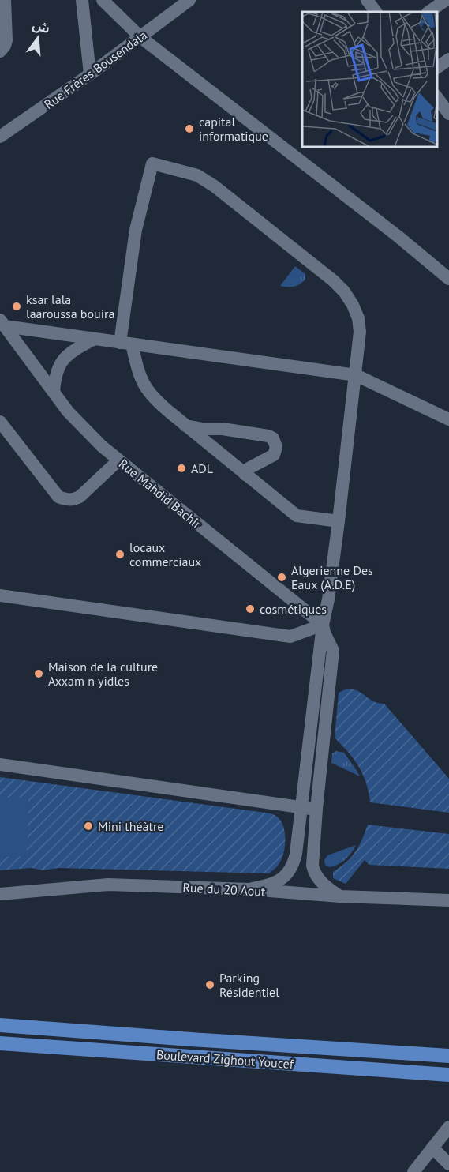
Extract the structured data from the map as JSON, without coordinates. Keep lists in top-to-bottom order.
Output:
{
  "streets": {
    "main road": ["Boulevard Zighout Youcef"],
    "street": ["Rue Frères Bousendala", "Rue Mahdid Bachir", "Rue du 20 Aout"]
  },
  "places": [
    "capital informatique",
    "ksar lala laaroussa bouira",
    "ADL",
    "locaux commerciaux",
    "Algerienne Des Eaux (A.D.E)",
    "cosmétiques",
    "Maison de la culture Axxam n yidles",
    "Mini théàtre",
    "Parking Résidentiel"
  ],
  "north": "top"
}
